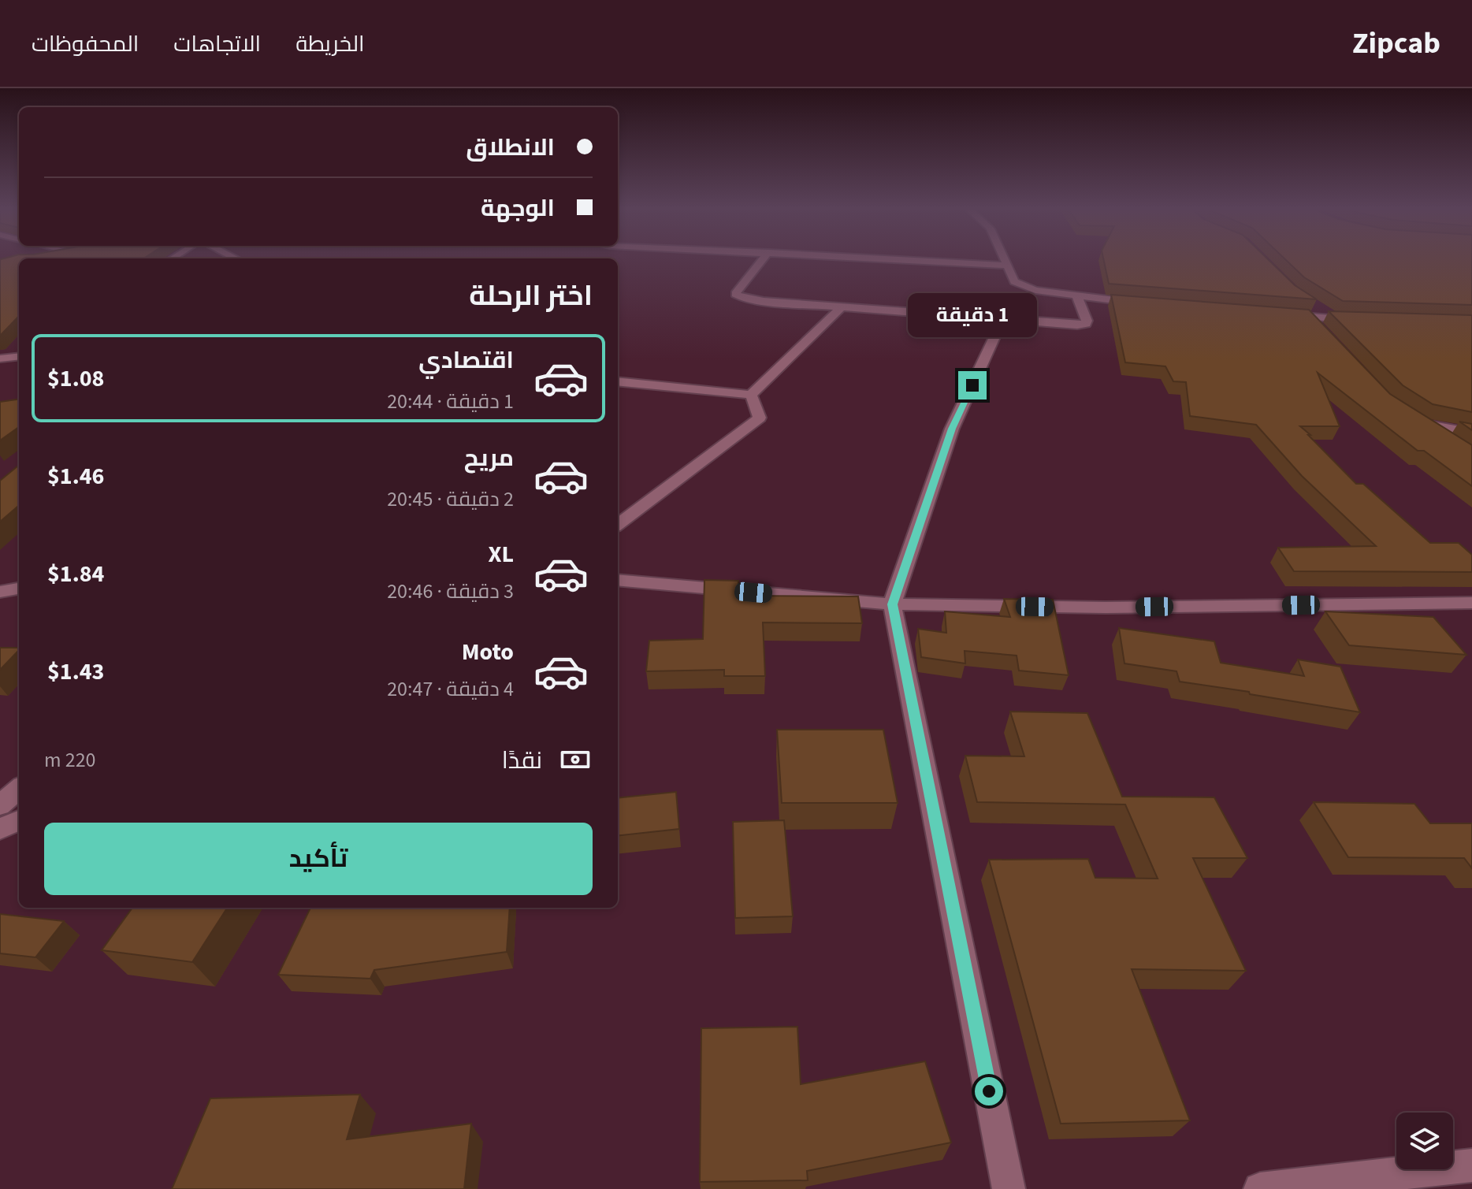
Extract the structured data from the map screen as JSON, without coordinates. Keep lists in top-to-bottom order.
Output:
{
  "page": {
    "header": "Zipcab",
    "nav": ["الخريطة", "الاتجاهات", "المحفوظات"],
    "banner": ["الانطلاق", "الوجهة"],
    "heading": "اختر الرحلة",
    "bubble": "1 دقيقة",
    "list": [
      {
        "name": "اقتصادي",
        "note": "1 دقيقة · 20:44",
        "value": "$1.08"
      },
      {
        "name": "مريح",
        "note": "2 دقيقة · 20:45",
        "value": "$1.46"
      },
      {
        "name": "XL",
        "note": "3 دقيقة · 20:46",
        "value": "$1.84"
      },
      {
        "name": "Moto",
        "note": "4 دقيقة · 20:47",
        "value": "$1.43"
      }
    ],
    "pay": ["نقدًا", "220 m"],
    "buttons": "تأكيد"
  }
}
